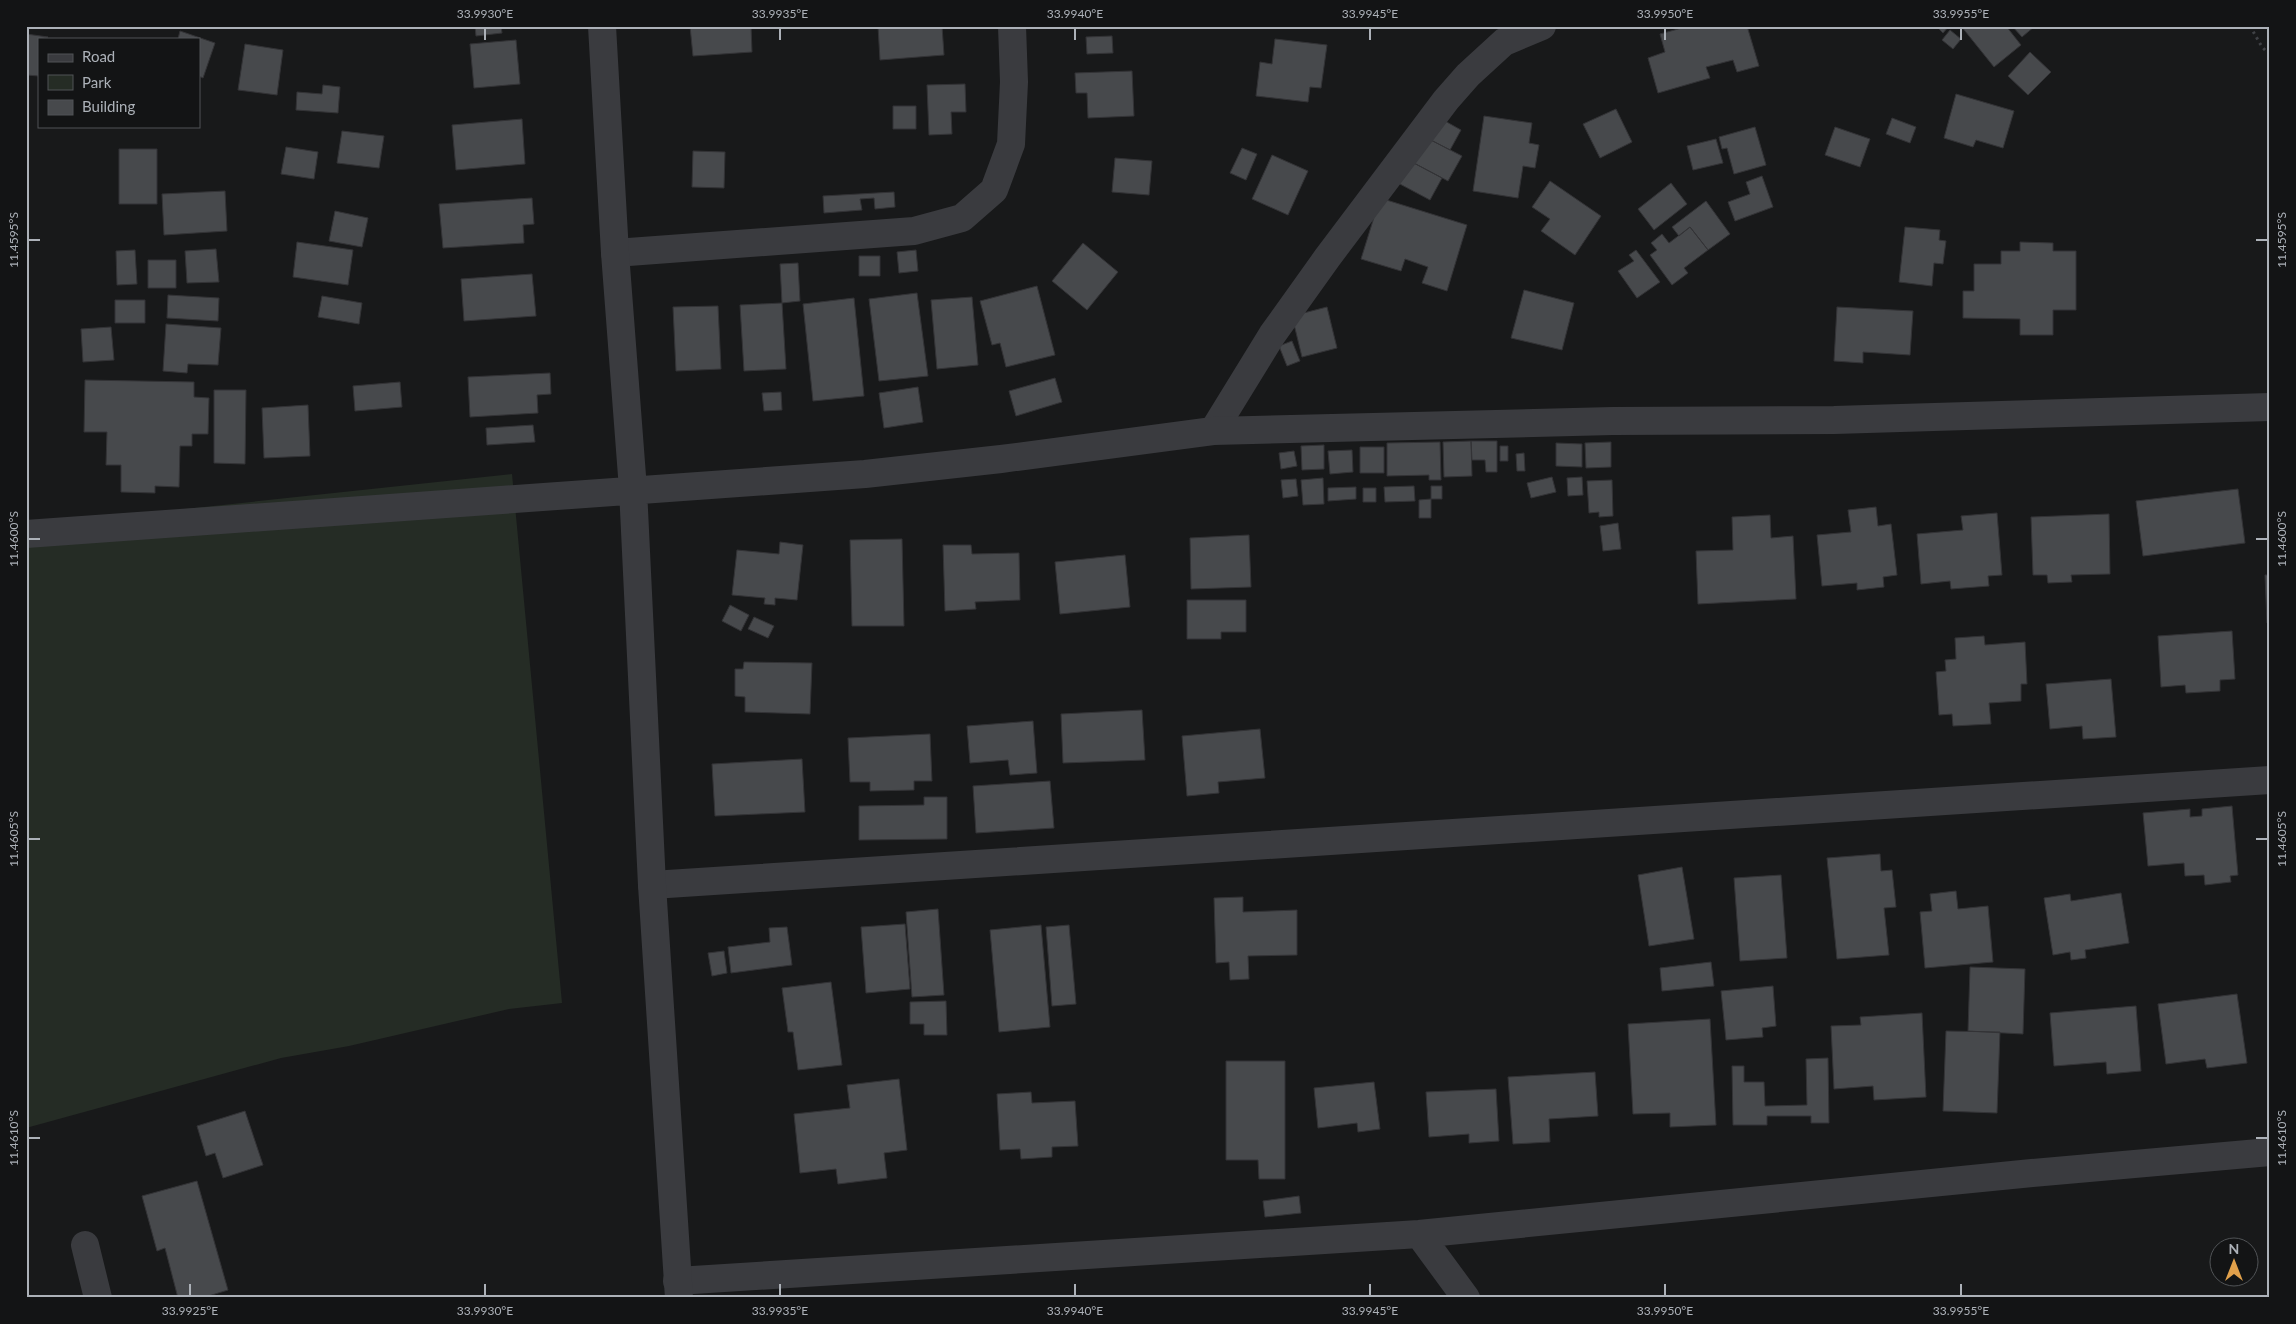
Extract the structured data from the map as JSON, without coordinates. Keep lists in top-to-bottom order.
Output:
{
  "legend": ["Road", "Park", "Building"],
  "north": "top",
  "coordinates": [
    "33.9930°E",
    "33.9935°E",
    "33.9940°E",
    "33.9945°E",
    "33.9950°E",
    "33.9955°E",
    "11.4595°S",
    "11.4600°S",
    "11.4605°S",
    "11.4610°S",
    "33.9925°E"
  ]
}
